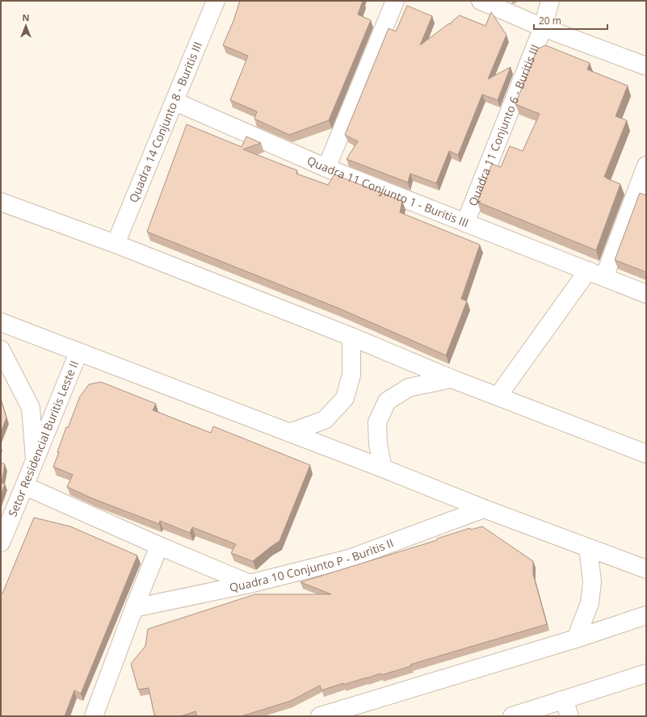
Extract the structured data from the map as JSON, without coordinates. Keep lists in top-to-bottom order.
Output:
{
  "streets": {
    "street": [
      "Quadra 14 Conjunto 8 - Buritis III",
      "Quadra 11 Conjunto 6 - Buritis III",
      "Quadra 11 Conjunto 1 - Buritis III",
      "Setor Residencial Buritis Leste II",
      "Quadra 10 Conjunto P - Buritis II"
    ]
  },
  "crossings": [
    ["Quadra 14 Conjunto 8 - Buritis III", "Quadra 11 Conjunto 1 - Buritis III"],
    ["Quadra 11 Conjunto 6 - Buritis III", "Quadra 11 Conjunto 1 - Buritis III"]
  ],
  "scale_bar": "20 m",
  "north": "top"
}
